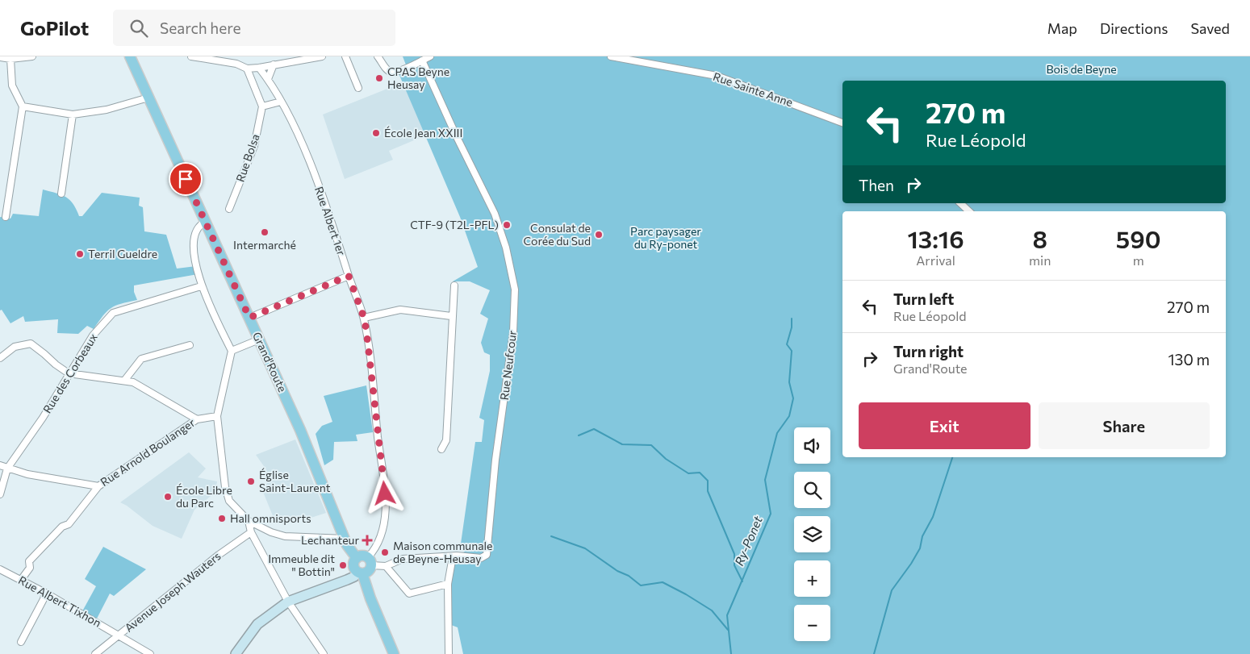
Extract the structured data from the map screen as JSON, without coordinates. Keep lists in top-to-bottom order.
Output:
{
  "streets": {
    "main road": ["Grand'Route"],
    "street": [
      "Rue Sainte Anne",
      "Rue Bolsa",
      "Rue Albert 1er",
      "Rue Neufcour",
      "Rue des Corbeaux",
      "Rue Arnold Boulanger",
      "Avenue Joseph Wauters",
      "Rue Albert Tixhon"
    ]
  },
  "crossings": [
    ["Rue Albert 1er", "Grand'Route"],
    ["Rue des Corbeaux", "Rue Arnold Boulanger"],
    ["Avenue Joseph Wauters", "Rue Albert Tixhon"]
  ],
  "water": ["Ry-Ponet"],
  "parks": ["Bois de Beyne", "Parc paysager du Ry-ponet"],
  "places": {
    "other": [
      "CPAS Beyne Heusay",
      "École Jean XXIII",
      "CTF-9 (T2L-PFL)",
      "Intermarché",
      "Consulat de Corée du Sud",
      "Terril Gueldre",
      "Église Saint-Laurent",
      "École Libre du Parc",
      "Hall omnisports",
      "Maison communale de Beyne-Heusay",
      "Immeuble dit \" Bottin\""
    ],
    "health": ["Lechanteur"]
  },
  "page": {
    "header": "GoPilot",
    "search": "Search here",
    "nav": ["Map", "Directions", "Saved"],
    "turn": ["270 m", "Rue Léopold"],
    "then": "Then",
    "eta": [
      "13:16",
      "Arrival",
      "8",
      "min",
      "590",
      "m"
    ],
    "list": [
      {
        "name": "Turn left",
        "note": "Rue Léopold",
        "value": "270 m"
      },
      {
        "name": "Turn right",
        "note": "Grand'Route",
        "value": "130 m"
      }
    ],
    "buttons": ["Exit", "Share"],
    "map_buttons": ["+", "−"]
  }
}
